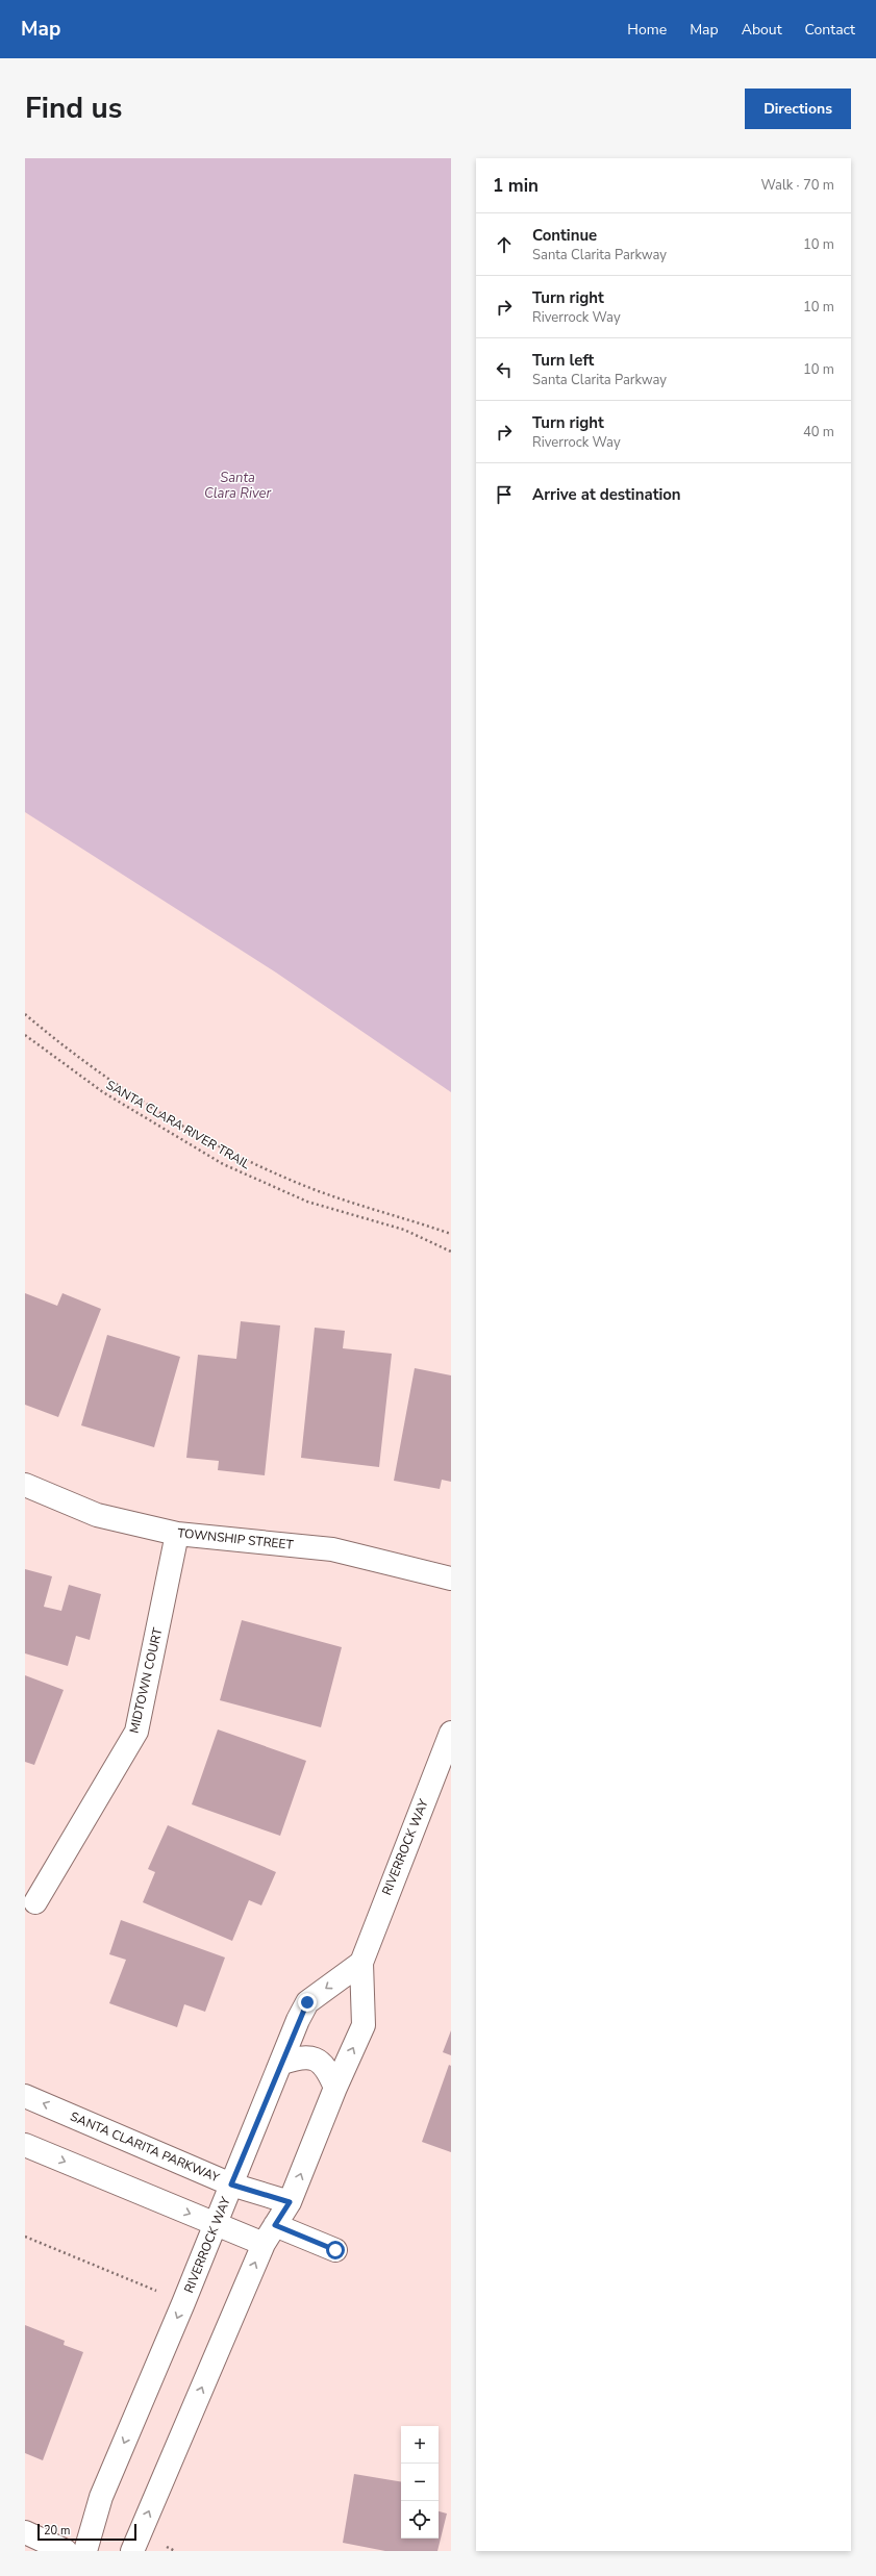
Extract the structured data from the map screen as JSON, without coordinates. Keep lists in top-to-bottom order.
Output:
{
  "streets": {
    "street": [
      "TOWNSHIP STREET",
      "MIDTOWN COURT",
      "RIVERROCK WAY",
      "SANTA CLARITA PARKWAY"
    ],
    "path": ["SANTA CLARA RIVER TRAIL"]
  },
  "crossings": [
    ["TOWNSHIP STREET", "MIDTOWN COURT"],
    ["RIVERROCK WAY", "SANTA CLARITA PARKWAY"]
  ],
  "water": ["Santa Clara River"],
  "scale_bar": "20 m",
  "page": {
    "header": "Map",
    "nav": [
      "Home",
      "Map",
      "About",
      "Contact"
    ],
    "title": "Find us",
    "buttons": "Directions",
    "heading": ["1 min", "Walk · 70 m"],
    "list": [
      ["Continue", "Santa Clarita Parkway", "10 m"],
      ["Turn right", "Riverrock Way", "10 m"],
      ["Turn left", "Santa Clarita Parkway", "10 m"],
      ["Turn right", "Riverrock Way", "40 m"],
      "Arrive at destination"
    ],
    "map_buttons": ["+", "−"],
    "scale": "20 m"
  }
}
